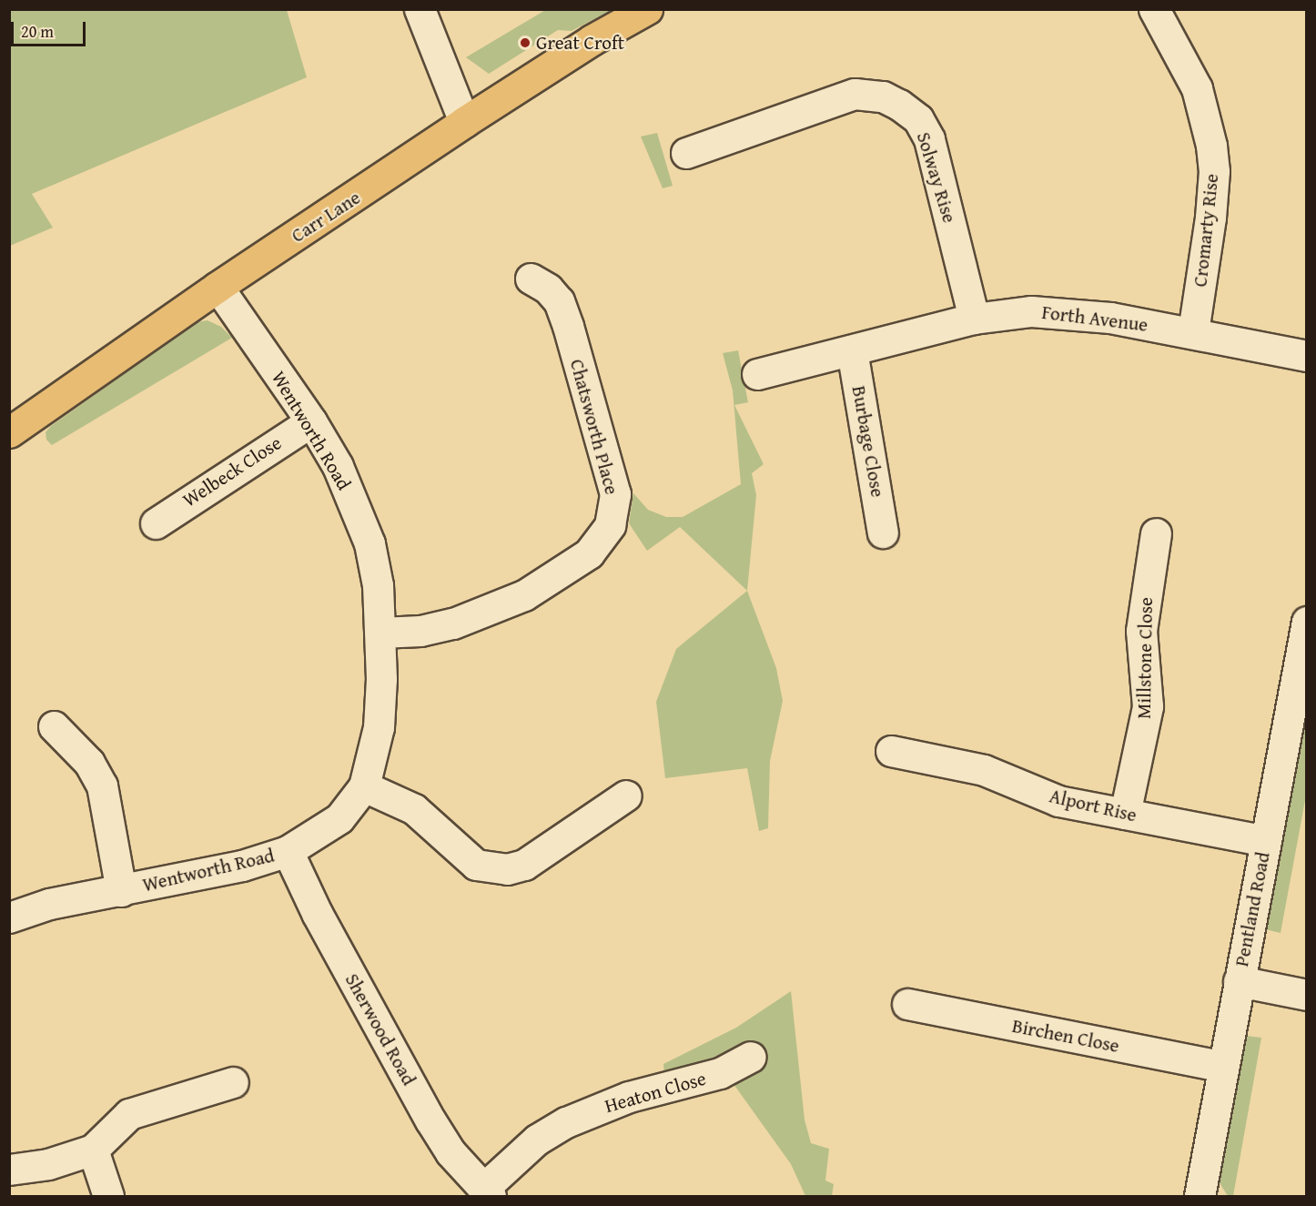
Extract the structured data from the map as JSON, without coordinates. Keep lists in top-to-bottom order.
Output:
{
  "streets": {
    "main road": ["Carr Lane"],
    "street": [
      "Solway Rise",
      "Cromarty Rise",
      "Forth Avenue",
      "Chatsworth Place",
      "Wentworth Road",
      "Burbage Close",
      "Welbeck Close",
      "Millstone Close",
      "Alport Rise",
      "Pentland Road",
      "Sherwood Road",
      "Birchen Close",
      "Heaton Close"
    ]
  },
  "crossings": [
    ["Solway Rise", "Forth Avenue"],
    ["Carr Lane", "Wentworth Road"],
    ["Cromarty Rise", "Forth Avenue"],
    ["Forth Avenue", "Burbage Close"],
    ["Chatsworth Place", "Wentworth Road"],
    ["Wentworth Road", "Welbeck Close"],
    ["Wentworth Road", "Sherwood Road"],
    ["Millstone Close", "Alport Rise"],
    ["Alport Rise", "Pentland Road"],
    ["Pentland Road", "Birchen Close"],
    ["Sherwood Road", "Heaton Close"]
  ],
  "places": ["Great Croft"],
  "scale_bar": "20 m"
}
